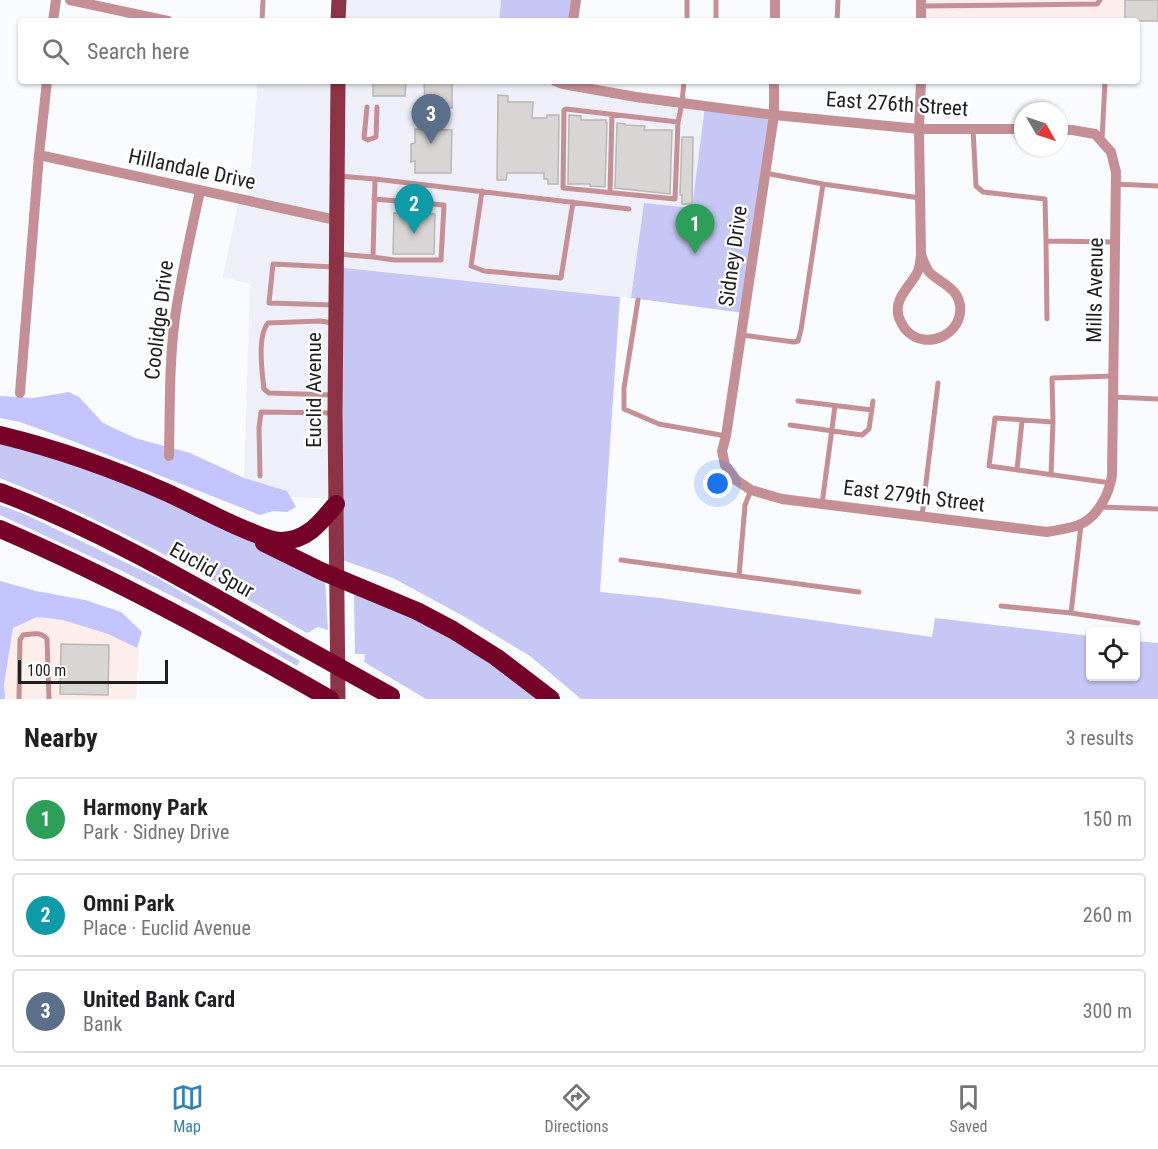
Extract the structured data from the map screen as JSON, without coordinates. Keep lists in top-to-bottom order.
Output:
{
  "streets": {
    "highway": ["Euclid Spur"],
    "main road": ["Euclid Avenue"],
    "street": [
      "East 276th Street",
      "Hillandale Drive",
      "Sidney Drive",
      "Mills Avenue",
      "Coolidge Drive",
      "East 279th Street"
    ]
  },
  "crossings": [
    ["East 276th Street", "Sidney Drive"],
    ["Hillandale Drive", "Coolidge Drive"],
    ["Hillandale Drive", "Euclid Avenue"],
    ["Sidney Drive", "East 279th Street"]
  ],
  "scale_bar": "100 m",
  "north": "bottom right",
  "page": {
    "search": "Search here",
    "pins": ["3", "2", "1"],
    "scale": "100 m",
    "heading": ["Nearby", "3 results"],
    "list": [
      {
        "mark": "1",
        "name": "Harmony Park",
        "note": "Park · Sidney Drive",
        "value": "150 m"
      },
      {
        "mark": "2",
        "name": "Omni Park",
        "note": "Place · Euclid Avenue",
        "value": "260 m"
      },
      {
        "mark": "3",
        "name": "United Bank Card",
        "note": "Bank",
        "value": "300 m"
      }
    ],
    "nav": ["Map", "Directions", "Saved"]
  }
}
